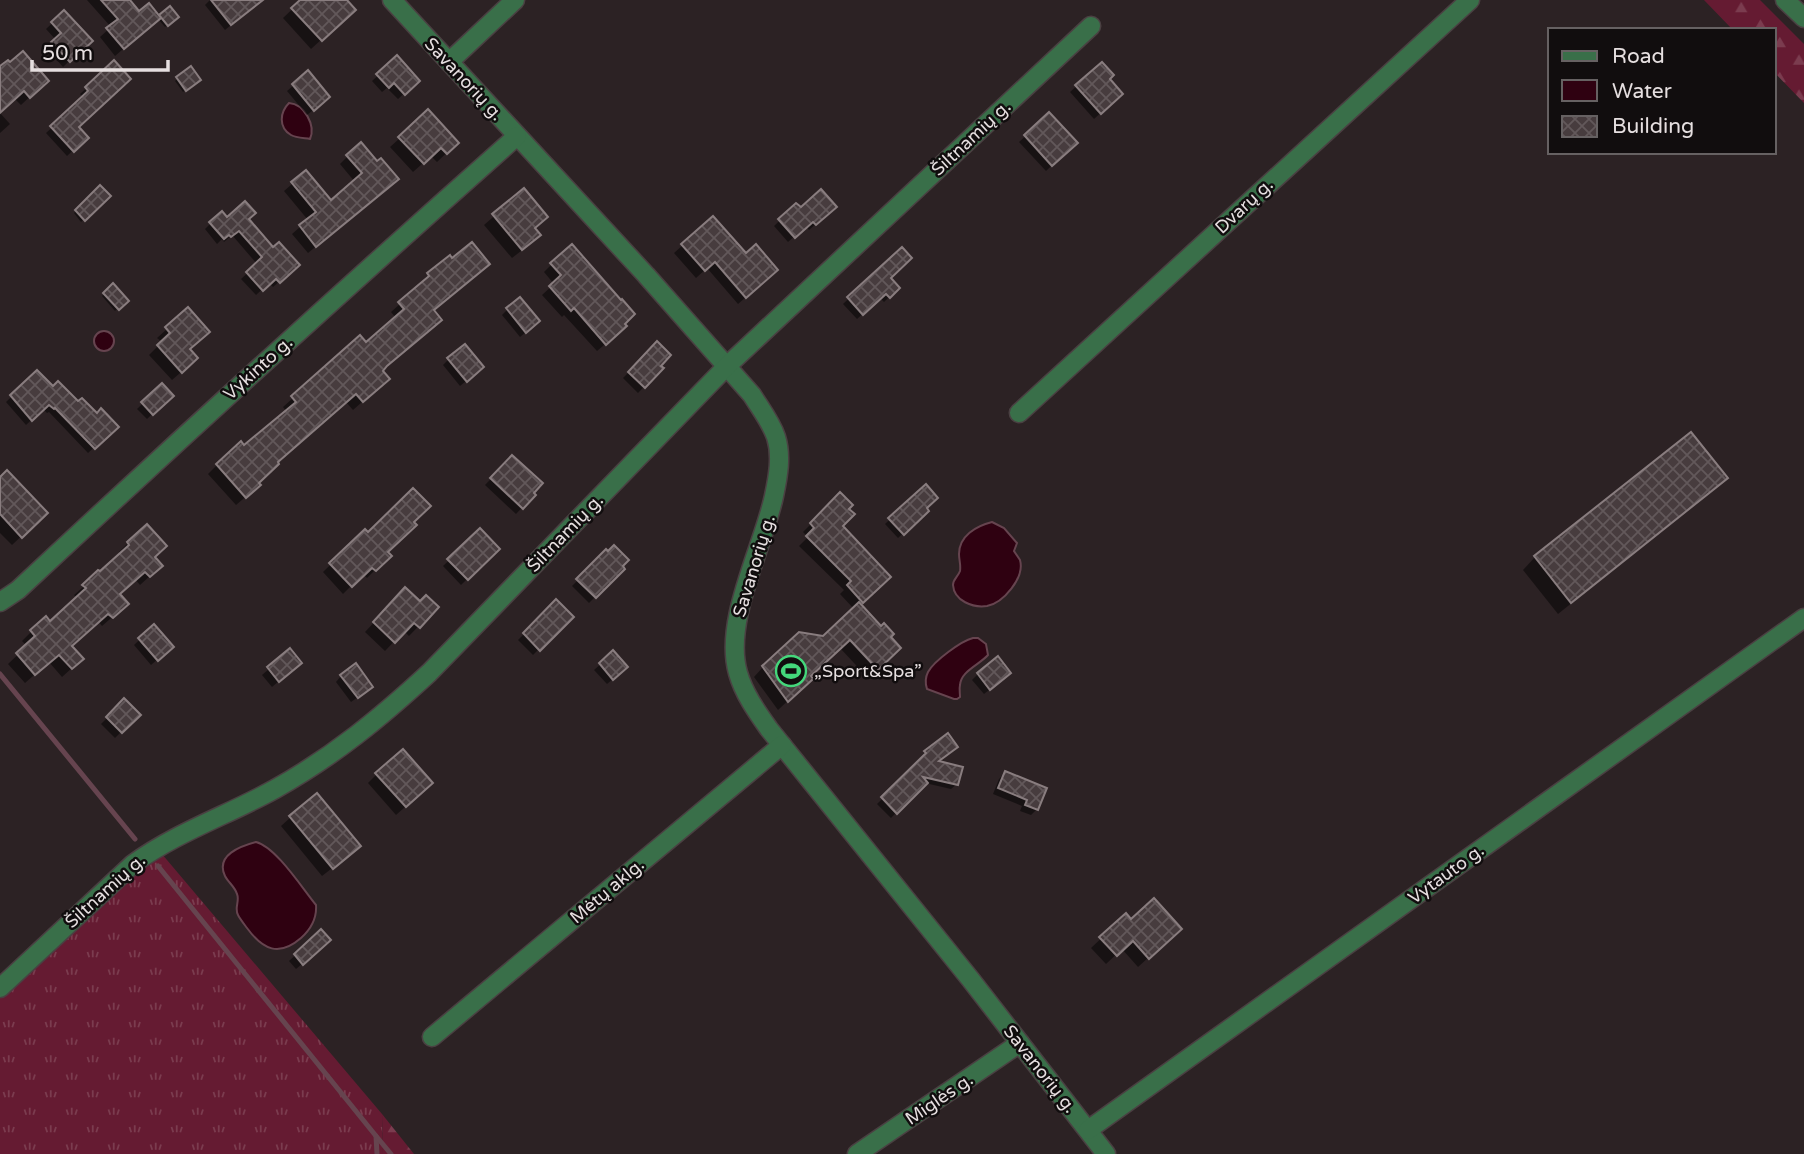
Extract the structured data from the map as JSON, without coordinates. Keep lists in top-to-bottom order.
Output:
{
  "streets": {
    "street": [
      "Savanorių g.",
      "Šiltnamių g.",
      "Dvarų g.",
      "Vykinto g.",
      "Vytauto g.",
      "Mėtų aklg.",
      "Miglės g."
    ]
  },
  "crossings": [
    ["Savanorių g.", "Šiltnamių g."],
    ["Savanorių g.", "Vykinto g."],
    ["Savanorių g.", "Vytauto g."],
    ["Savanorių g.", "Mėtų aklg."],
    ["Savanorių g.", "Miglės g."]
  ],
  "places": {
    "sports": ["„Sport&Spa”"]
  },
  "legend": ["Road", "Water", "Building"],
  "scale_bar": "50 m"
}
